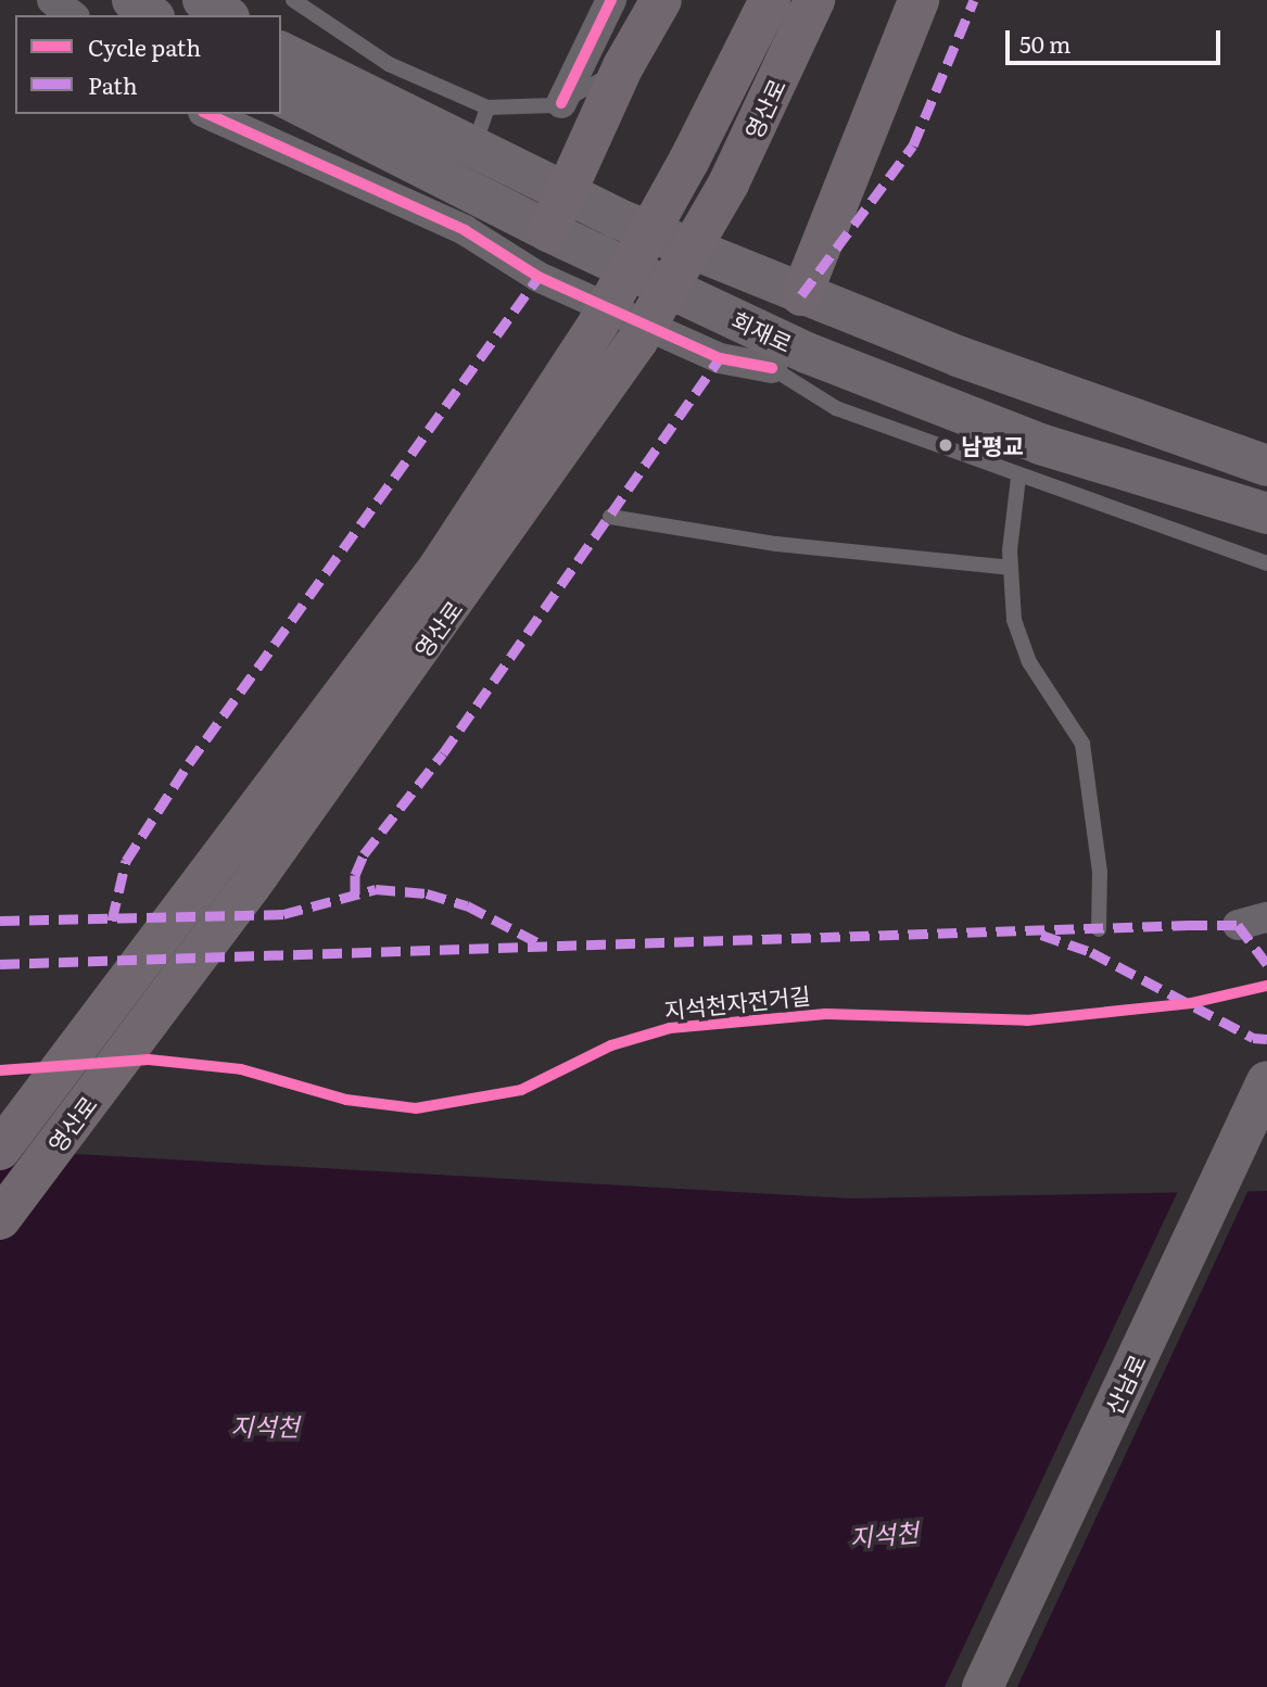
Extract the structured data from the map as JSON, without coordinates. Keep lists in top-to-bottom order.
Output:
{
  "streets": {
    "highway": ["영산로"],
    "main road": ["회재로", "산남로"],
    "cycle path": ["지석천자전거길"]
  },
  "water": ["지석천"],
  "places": ["남평교"],
  "legend": ["Cycle path", "Path"],
  "scale_bar": "50 m"
}
